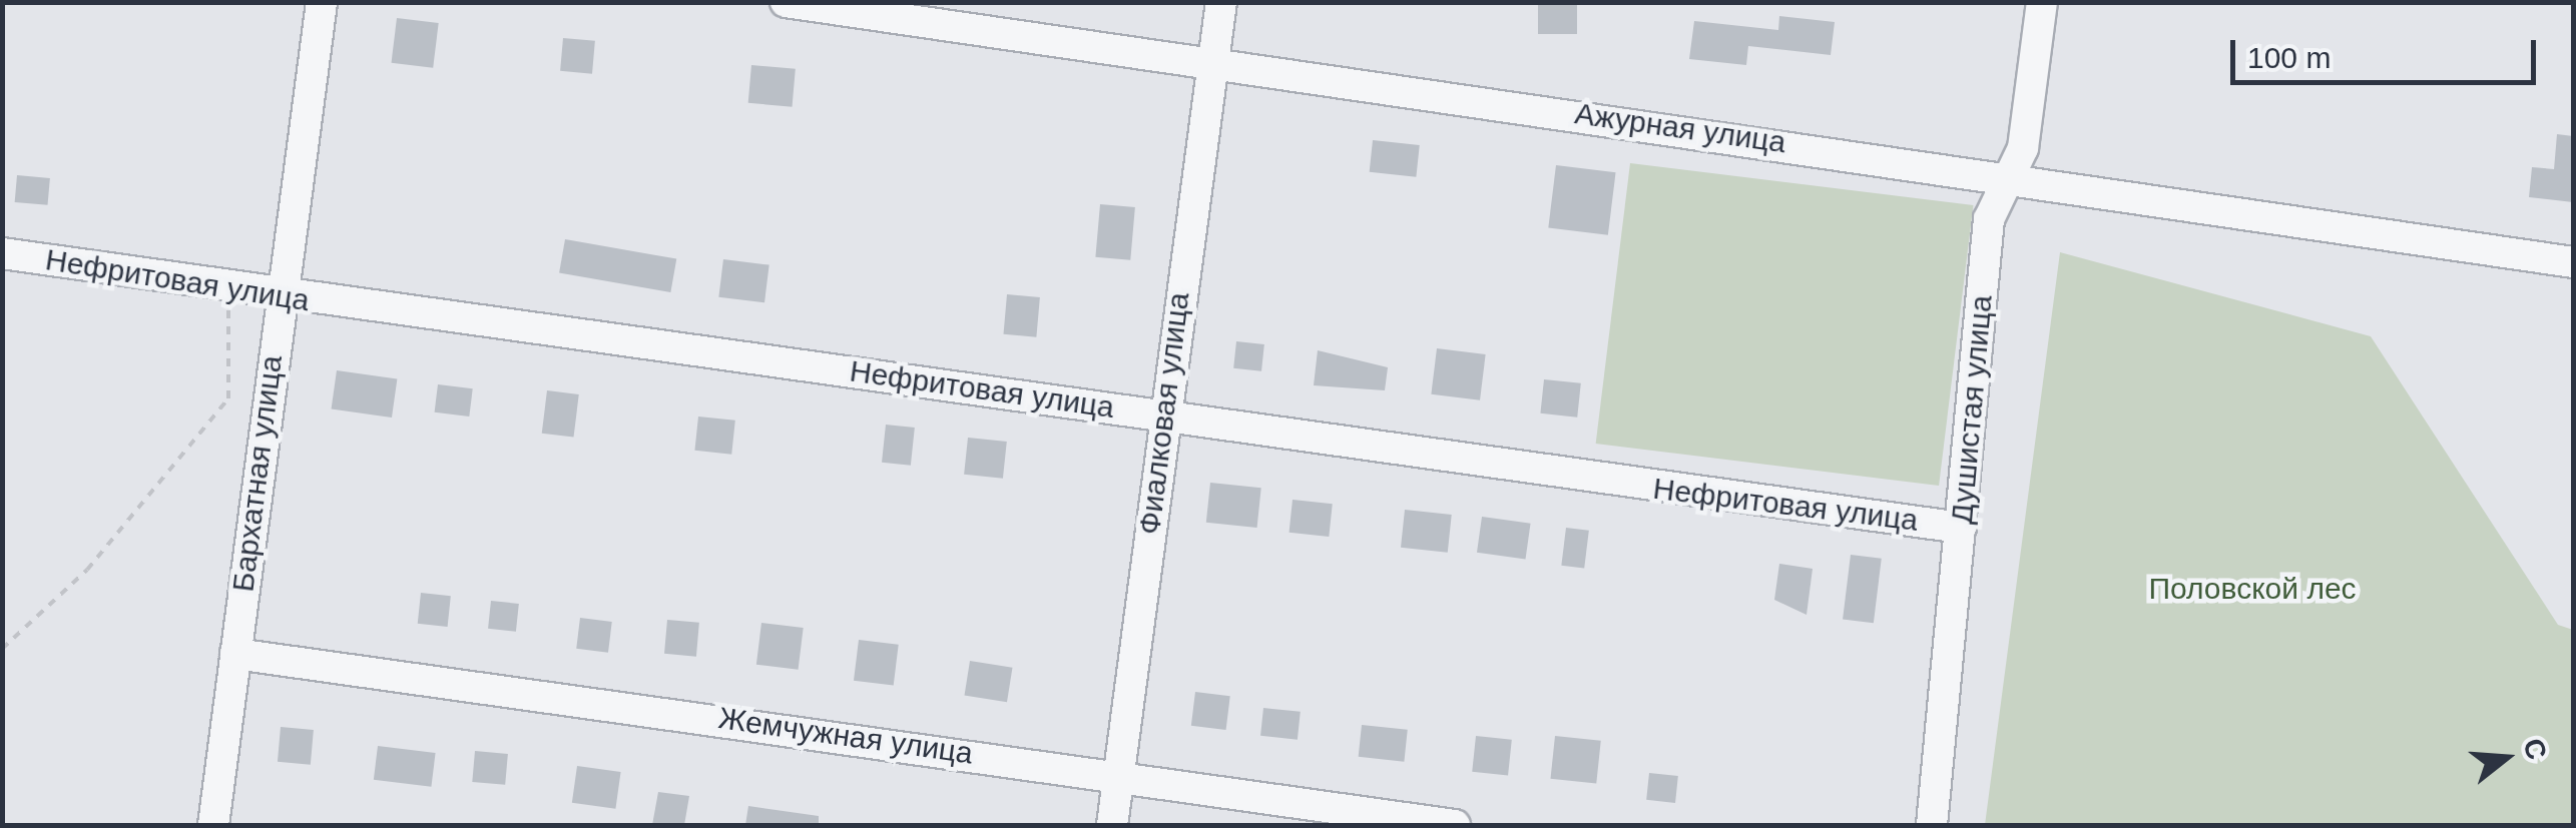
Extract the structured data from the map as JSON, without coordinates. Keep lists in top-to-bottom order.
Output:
{
  "streets": {
    "street": [
      "Ажурная улица",
      "Нефритовая улица",
      "Душистая улица",
      "Фиалковая улица",
      "Бархатная улица",
      "Жемчужная улица"
    ]
  },
  "crossings": [
    ["Ажурная улица", "Душистая улица"],
    ["Ажурная улица", "Фиалковая улица"],
    ["Нефритовая улица", "Душистая улица"],
    ["Нефритовая улица", "Фиалковая улица"],
    ["Нефритовая улица", "Бархатная улица"],
    ["Фиалковая улица", "Жемчужная улица"],
    ["Бархатная улица", "Жемчужная улица"]
  ],
  "parks": ["Половской лес"],
  "scale_bar": "100 m",
  "north": "right"
}
